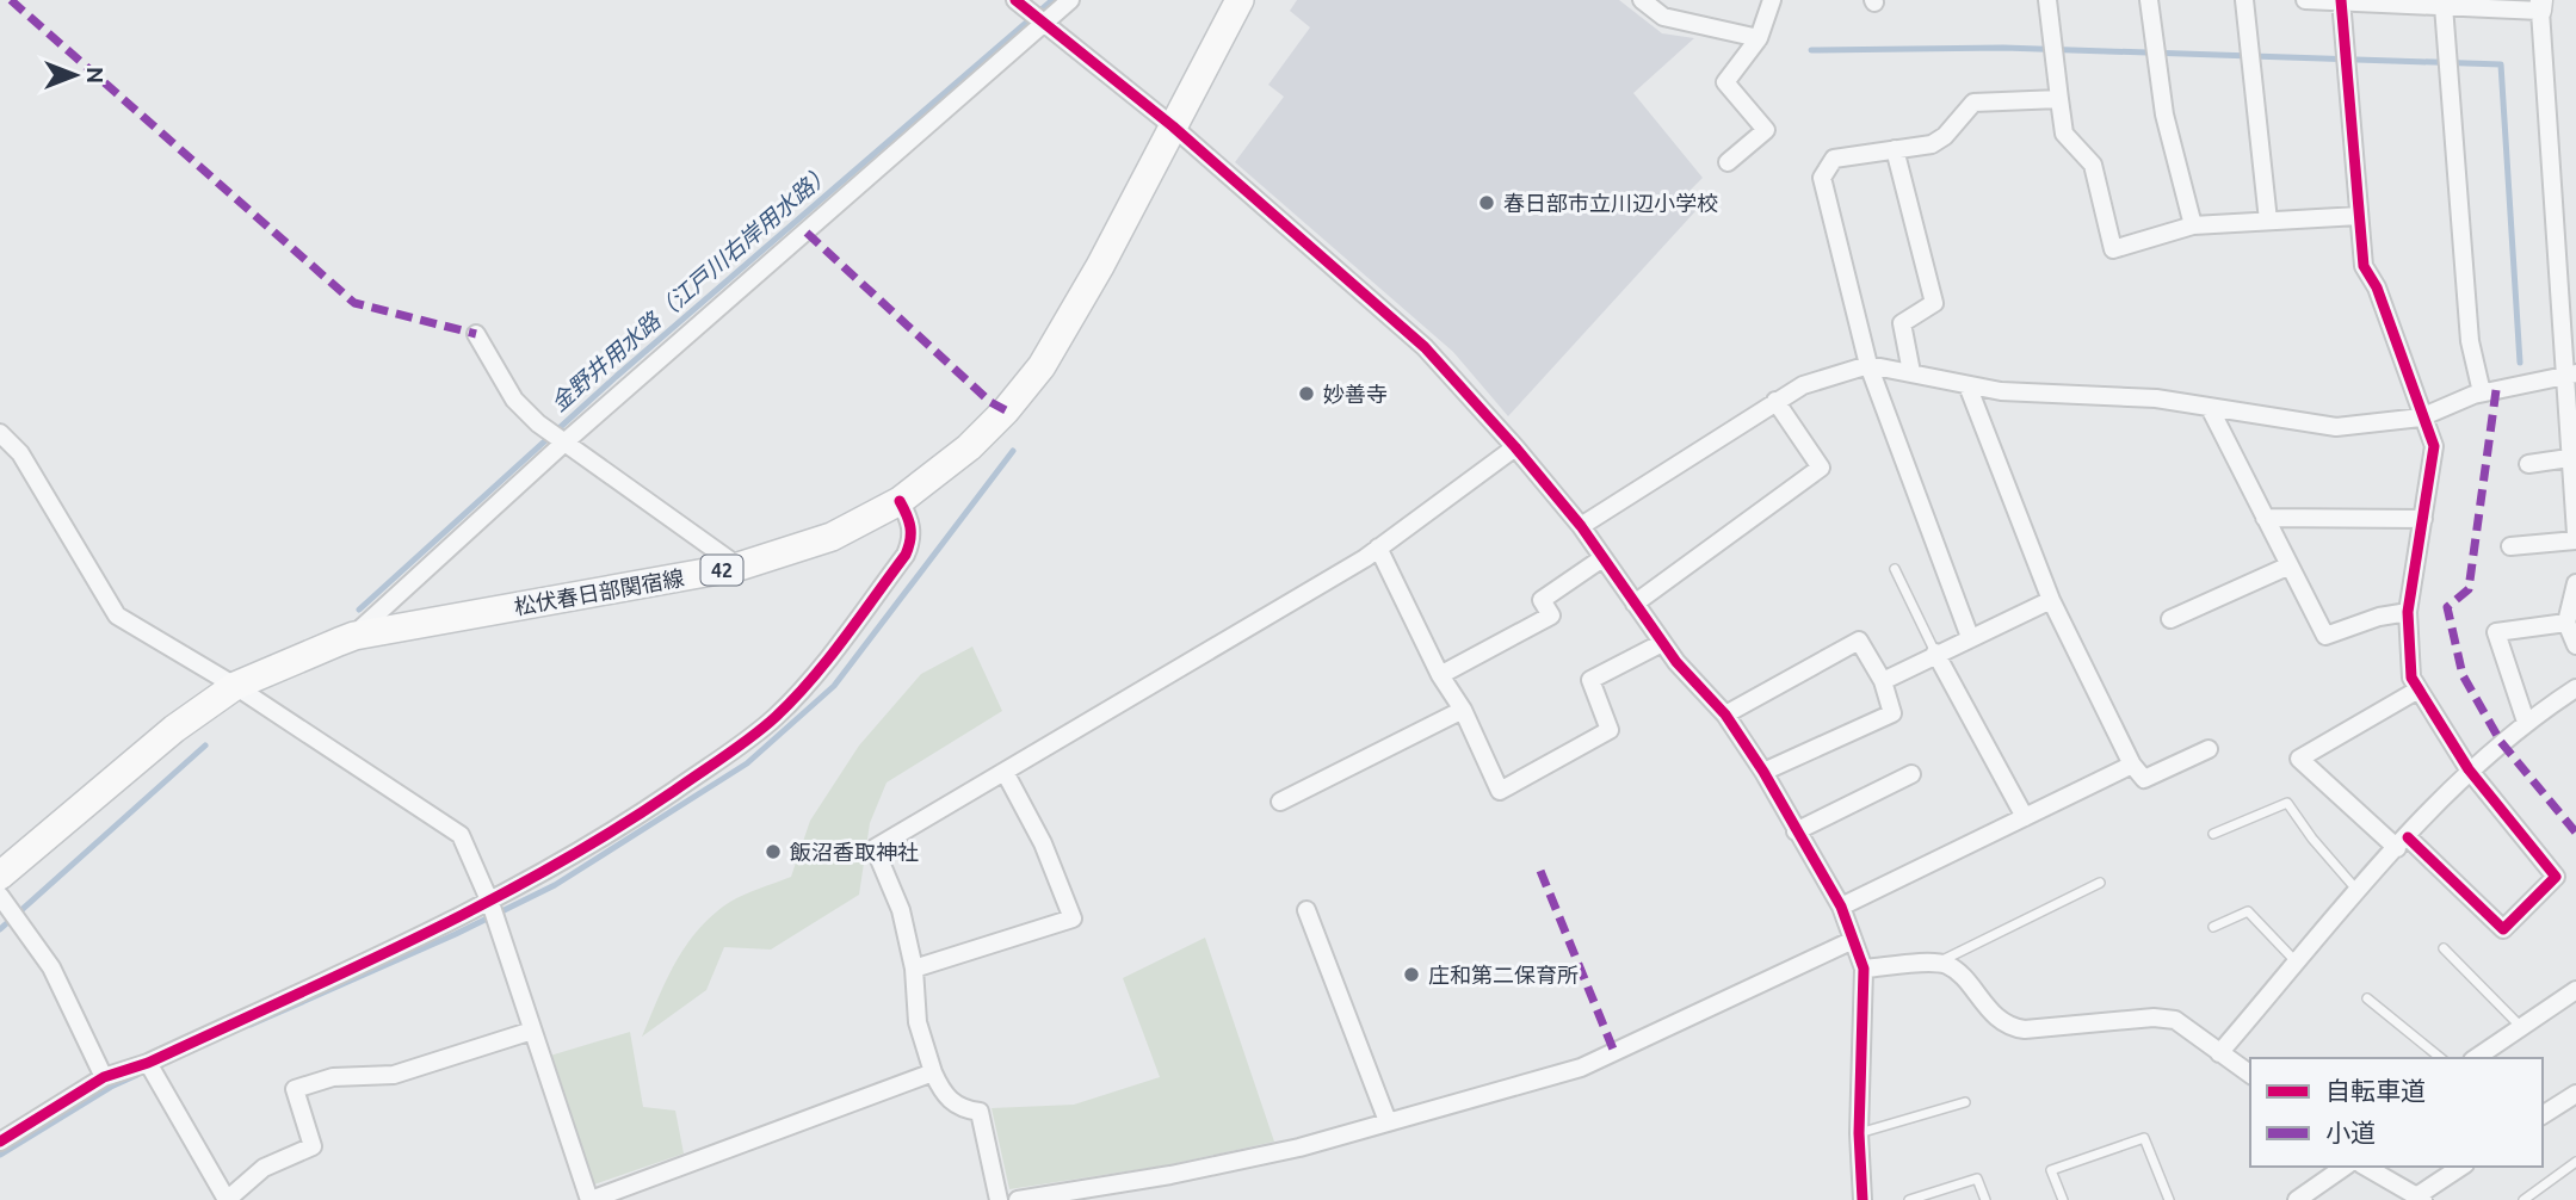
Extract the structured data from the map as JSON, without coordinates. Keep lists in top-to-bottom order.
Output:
{
  "streets": {
    "main road": ["42", "松伏春日部関宿線"]
  },
  "water": ["金野井用水路（江戸川右岸用水路）"],
  "places": [
    "春日部市立川辺小学校",
    "妙善寺",
    "飯沼香取神社",
    "庄和第二保育所"
  ],
  "legend": ["自転車道", "小道"],
  "north": "right"
}
